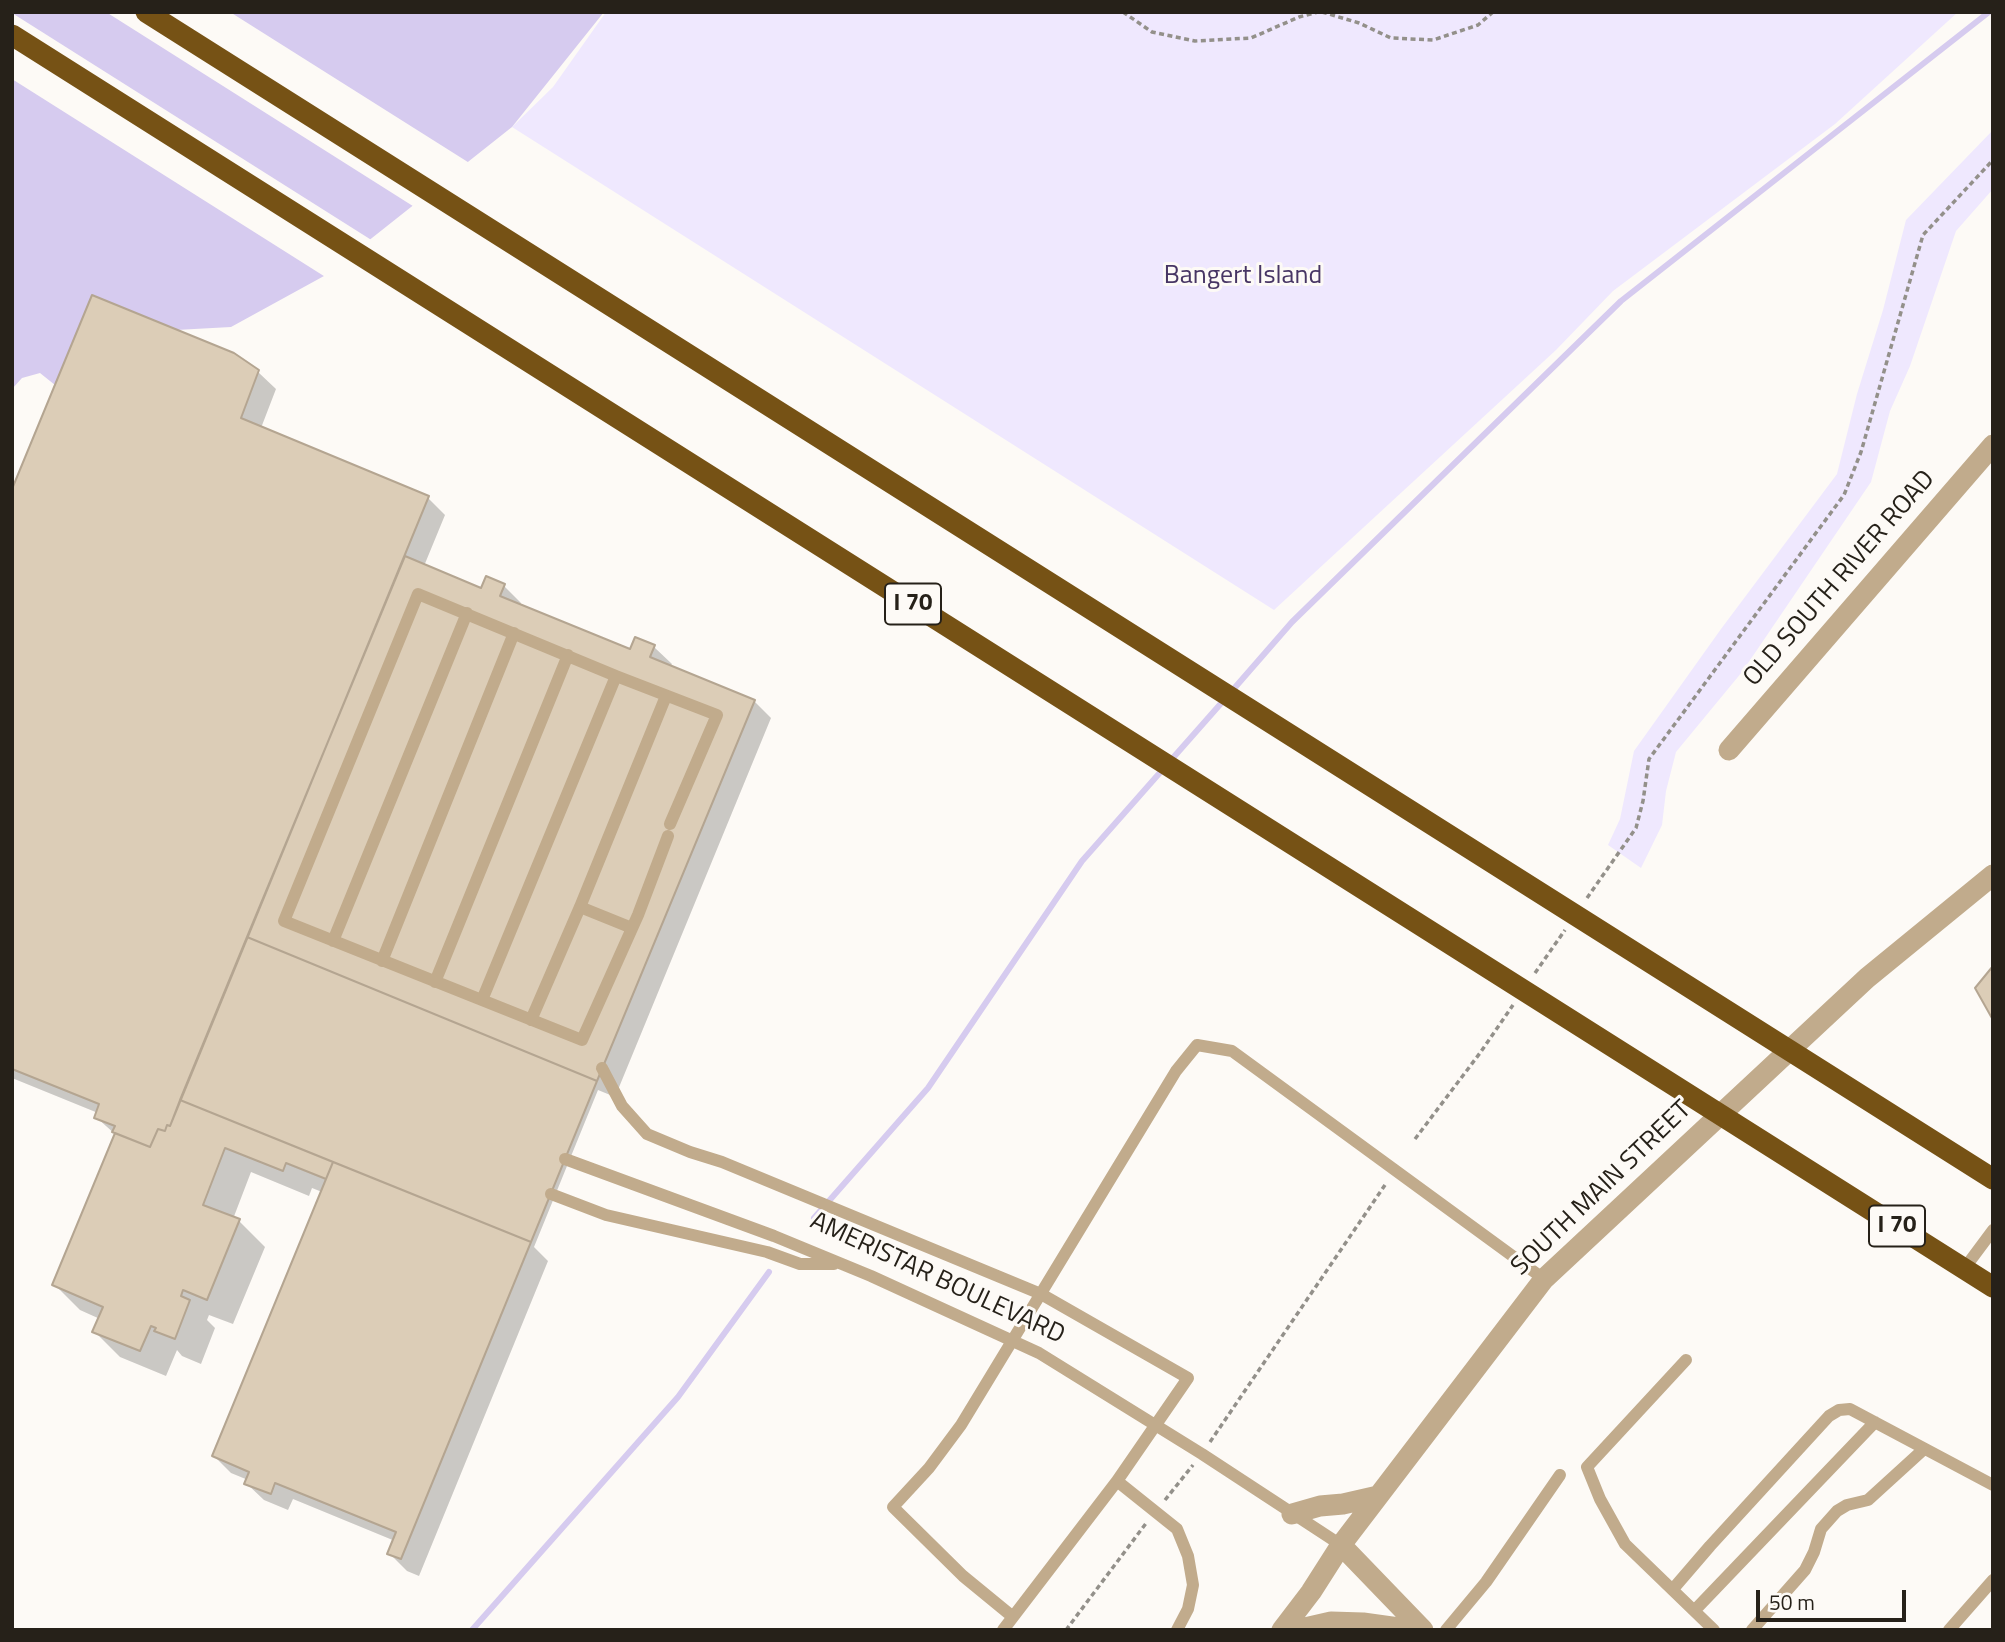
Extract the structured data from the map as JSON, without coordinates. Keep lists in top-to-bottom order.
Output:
{
  "streets": {
    "highway": ["I 70"],
    "street": ["OLD SOUTH RIVER ROAD", "SOUTH MAIN STREET", "AMERISTAR BOULEVARD"]
  },
  "crossings": [
    ["SOUTH MAIN STREET", "AMERISTAR BOULEVARD"]
  ],
  "parks": ["Bangert Island"],
  "scale_bar": "50 m"
}
